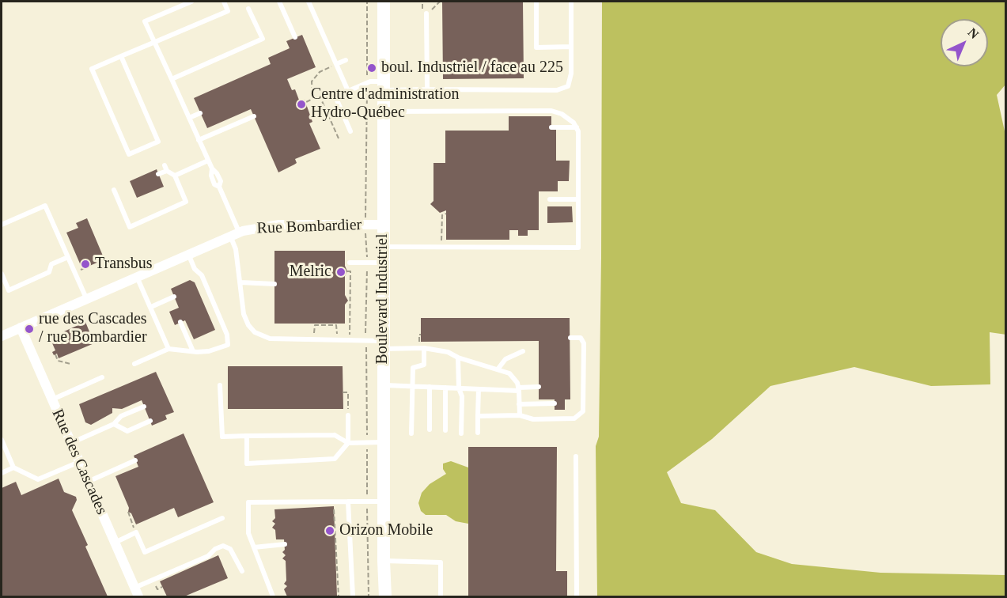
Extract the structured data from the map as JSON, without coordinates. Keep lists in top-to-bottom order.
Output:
{
  "streets": {
    "street": ["Rue Bombardier", "Boulevard Industriel", "Rue des Cascades"]
  },
  "crossings": [
    ["Rue Bombardier", "Boulevard Industriel"],
    ["Rue Bombardier", "Rue des Cascades"]
  ],
  "places": [
    "boul. Industriel / face au 225",
    "Centre d'administration Hydro-Québec",
    "Transbus",
    "Melric",
    "rue des Cascades / rue Bombardier",
    "Orizon Mobile"
  ],
  "north": "top right"
}
